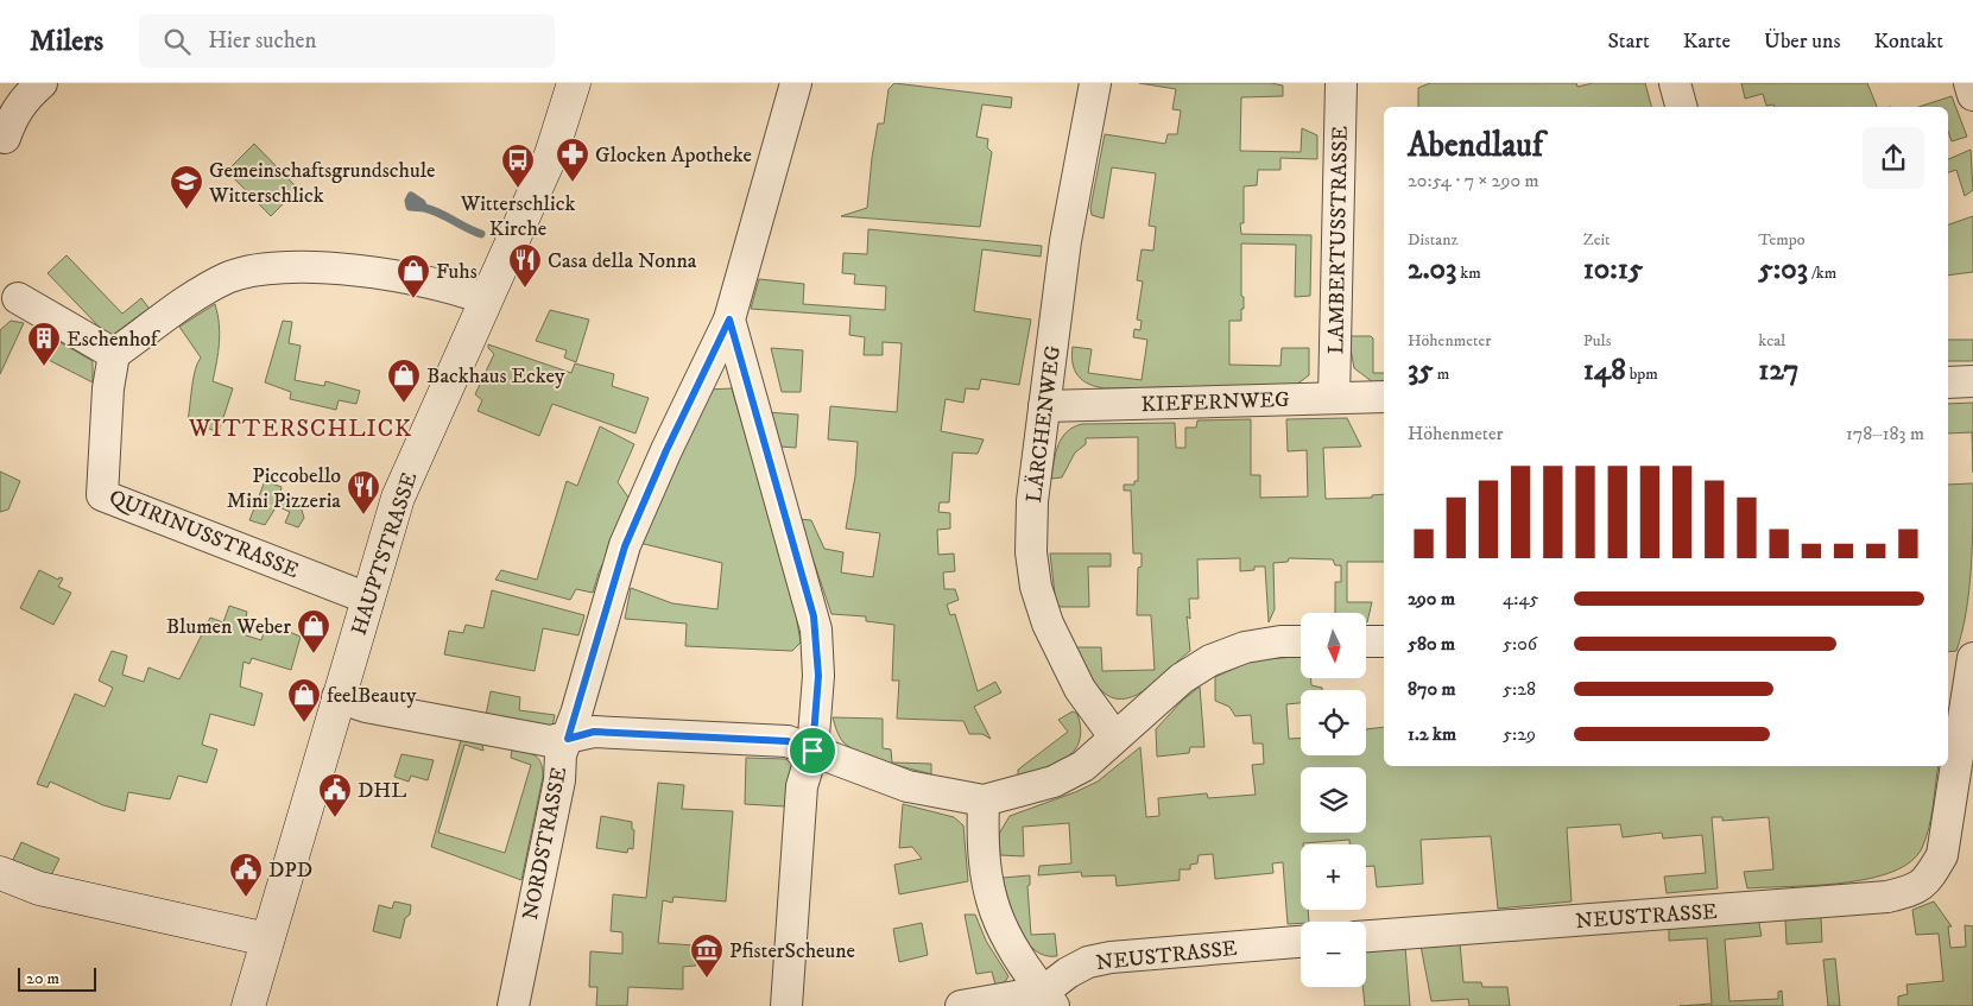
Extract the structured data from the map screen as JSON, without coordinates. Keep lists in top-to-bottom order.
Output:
{
  "streets": {
    "main road": ["HAUPTSTRASSE"],
    "street": [
      "LAMBERTUSSTRASSE",
      "KIEFERNWEG",
      "LÄRCHENWEG",
      "QUIRINUSSTRASSE",
      "NORDSTRASSE",
      "NEUSTRASSE"
    ]
  },
  "crossings": [
    ["LAMBERTUSSTRASSE", "KIEFERNWEG"],
    ["KIEFERNWEG", "LÄRCHENWEG"],
    ["QUIRINUSSTRASSE", "HAUPTSTRASSE"]
  ],
  "districts": ["WITTERSCHLICK"],
  "places": {
    "pharmacy": ["Glocken Apotheke"],
    "bus stop": ["Witterschlick Kirche"],
    "school or university": ["Gemeinschaftsgrundschule Witterschlick"],
    "restaurant": ["Casa della Nonna", "Piccobello Mini Pizzeria"],
    "shop": [
      "Fuhs",
      "Backhaus Eckey",
      "Blumen Weber",
      "feelBeauty"
    ],
    "building": ["Eschenhof"],
    "public building": ["DHL", "DPD"],
    "museum": ["PfisterScheune"]
  },
  "scale_bar": "20 m",
  "north": "bottom",
  "page": {
    "header": "Milers",
    "search": "Hier suchen",
    "nav": [
      "Start",
      "Karte",
      "Über uns",
      "Kontakt"
    ],
    "heading": ["Abendlauf", "20:54 · 7 × 290 m"],
    "stats": [
      ["Distanz", "2.03 km"],
      ["Zeit", "10:15"],
      ["Tempo", "5:03 /km"],
      ["Höhenmeter", "35 m"],
      ["Puls", "148 bpm"],
      ["kcal", "127"]
    ],
    "chart": ["Höhenmeter", "178–183 m"],
    "list": [
      {
        "name": "290 m",
        "note": "4:45"
      },
      {
        "name": "580 m",
        "note": "5:06"
      },
      {
        "name": "870 m",
        "note": "5:28"
      },
      {
        "name": "1.2 km",
        "note": "5:29"
      }
    ],
    "map_buttons": ["+", "−"],
    "scale": "20 m"
  }
}
